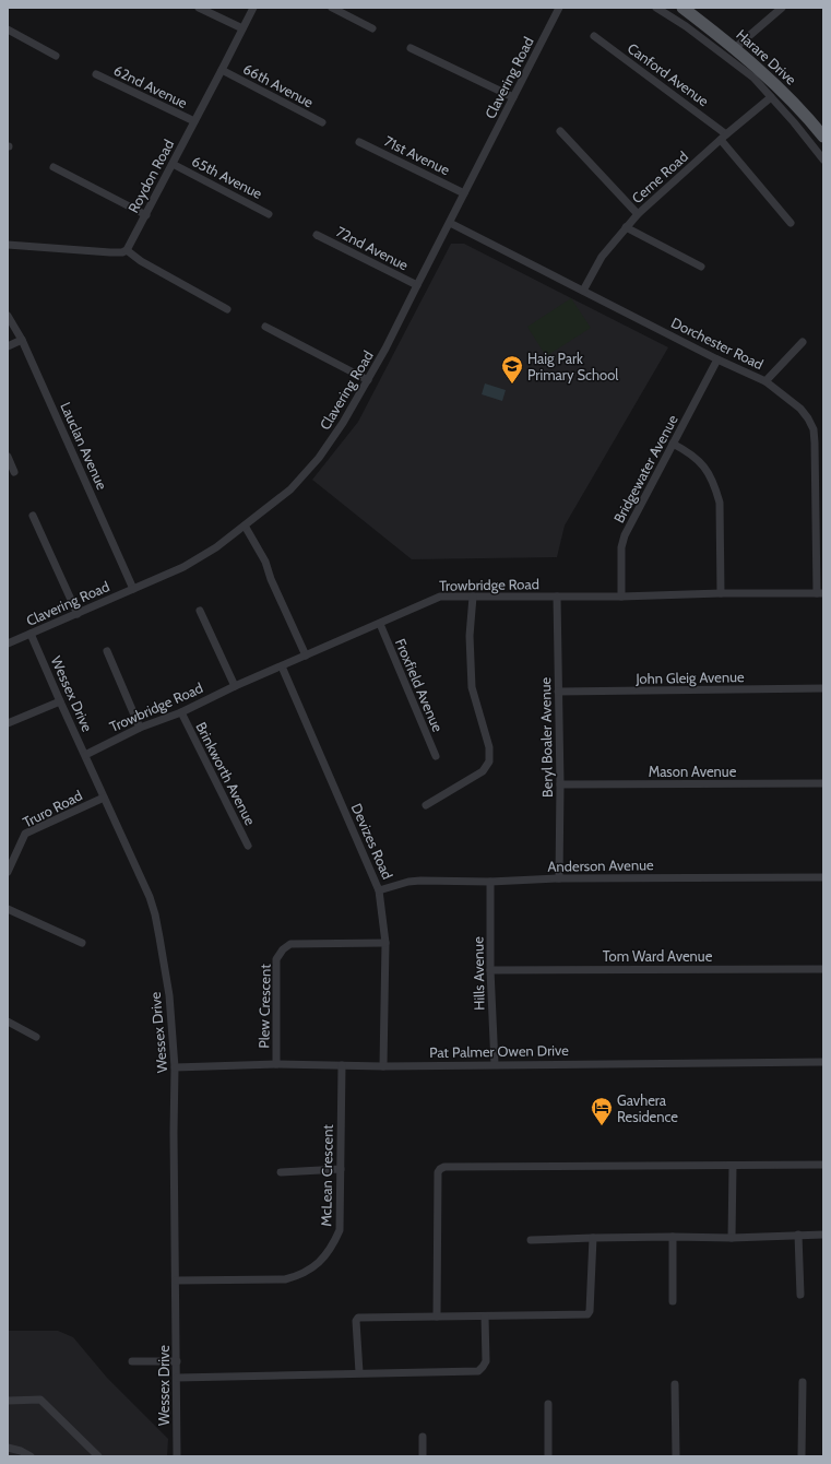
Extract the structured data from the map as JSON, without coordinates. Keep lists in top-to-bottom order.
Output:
{
  "streets": {
    "main road": ["Harare Drive"],
    "street": [
      "Canford Avenue",
      "Clavering Road",
      "66th Avenue",
      "62nd Avenue",
      "71st Avenue",
      "Roydon Road",
      "65th Avenue",
      "Cerne Road",
      "72nd Avenue",
      "Dorchester Road",
      "Lauclan Avenue",
      "Bridgewater Avenue",
      "Trowbridge Road",
      "John Gleig Avenue",
      "Froxfield Avenue",
      "Wessex Drive",
      "Beryl Boaler Avenue",
      "Mason Avenue",
      "Brinkworth Avenue",
      "Truro Road",
      "Devizes Road",
      "Anderson Avenue",
      "Tom Ward Avenue",
      "Hills Avenue",
      "Plew Crescent",
      "Pat Palmer Owen Drive",
      "McLean Crescent"
    ]
  },
  "crossings": [
    ["Canford Avenue", "Cerne Road"],
    ["Clavering Road", "71st Avenue"],
    ["Clavering Road", "72nd Avenue"],
    ["Clavering Road", "Dorchester Road"],
    ["Clavering Road", "Lauclan Avenue"],
    ["Clavering Road", "Wessex Drive"],
    ["66th Avenue", "Roydon Road"],
    ["62nd Avenue", "Roydon Road"],
    ["Roydon Road", "65th Avenue"],
    ["Cerne Road", "Dorchester Road"],
    ["Dorchester Road", "Bridgewater Avenue"],
    ["Dorchester Road", "Trowbridge Road"],
    ["Bridgewater Avenue", "Trowbridge Road"],
    ["Trowbridge Road", "Froxfield Avenue"],
    ["Trowbridge Road", "Wessex Drive"],
    ["Trowbridge Road", "Beryl Boaler Avenue"],
    ["Trowbridge Road", "Brinkworth Avenue"],
    ["Trowbridge Road", "Devizes Road"],
    ["John Gleig Avenue", "Beryl Boaler Avenue"],
    ["Wessex Drive", "Truro Road"],
    ["Wessex Drive", "Pat Palmer Owen Drive"],
    ["Wessex Drive", "McLean Crescent"],
    ["Beryl Boaler Avenue", "Mason Avenue"],
    ["Beryl Boaler Avenue", "Anderson Avenue"],
    ["Devizes Road", "Anderson Avenue"],
    ["Devizes Road", "Plew Crescent"],
    ["Devizes Road", "Pat Palmer Owen Drive"],
    ["Anderson Avenue", "Hills Avenue"],
    ["Tom Ward Avenue", "Hills Avenue"],
    ["Hills Avenue", "Pat Palmer Owen Drive"],
    ["Plew Crescent", "Pat Palmer Owen Drive"],
    ["Pat Palmer Owen Drive", "McLean Crescent"]
  ],
  "places": {
    "school or university": ["Haig Park Primary School"],
    "hotel": ["Gavhera Residence"]
  }
}
